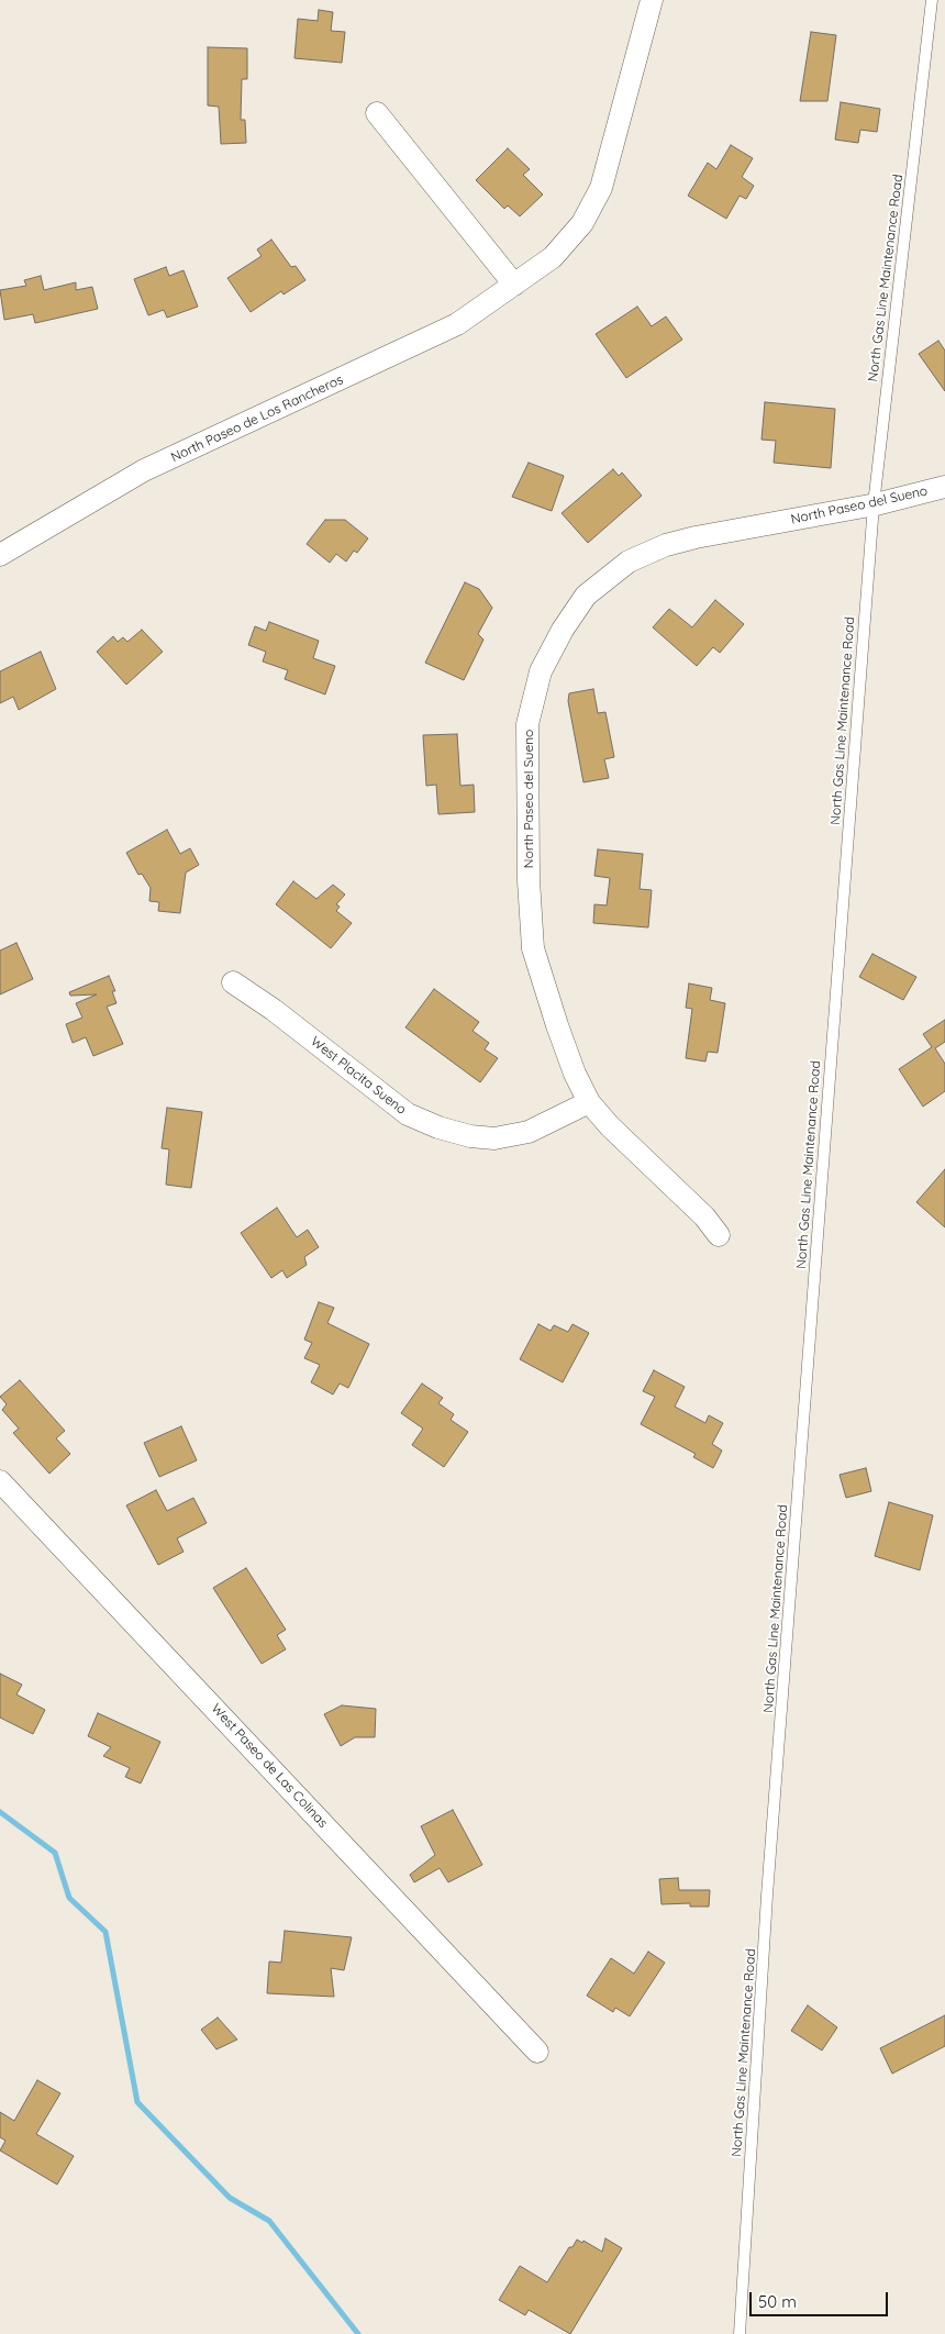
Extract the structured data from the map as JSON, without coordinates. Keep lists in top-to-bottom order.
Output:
{
  "streets": {
    "street": [
      "North Paseo de Los Rancheros",
      "North Paseo del Sueno",
      "West Placita Sueno",
      "West Paseo de Las Colinas"
    ],
    "lane": ["North Gas Line Maintenance Road"]
  },
  "crossings": [
    ["North Gas Line Maintenance Road", "North Paseo del Sueno"],
    ["North Paseo del Sueno", "West Placita Sueno"]
  ],
  "scale_bar": "50 m"
}
